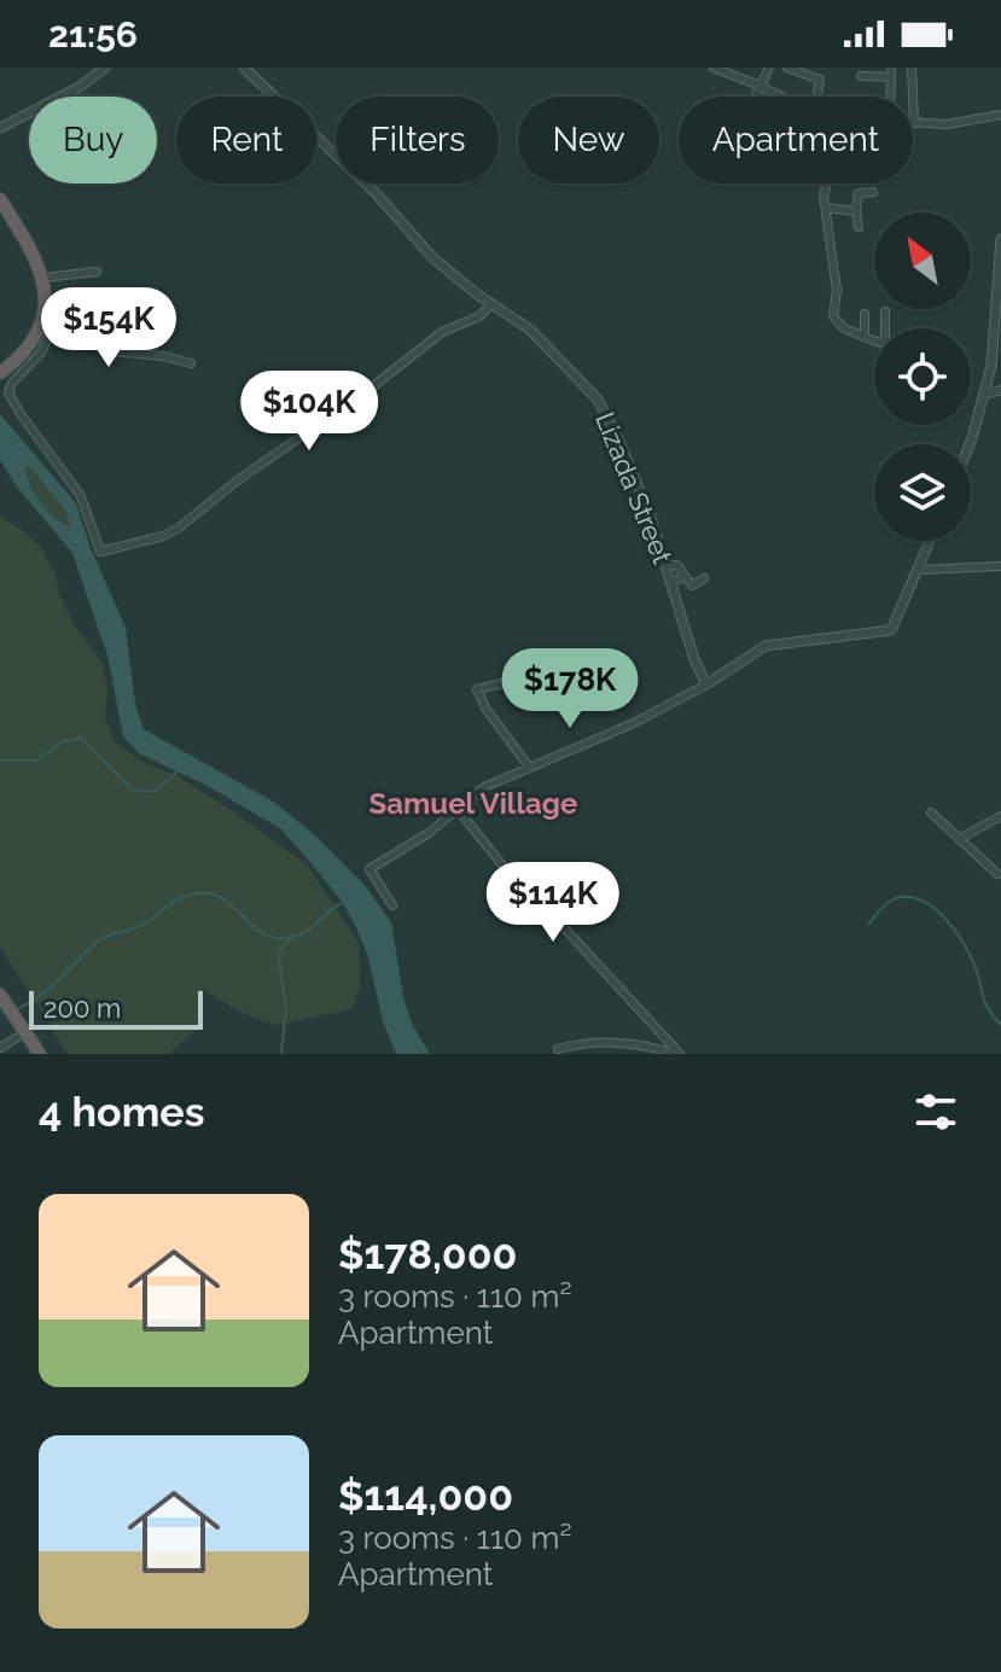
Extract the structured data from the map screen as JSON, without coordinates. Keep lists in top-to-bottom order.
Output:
{
  "streets": {
    "street": ["Lizada Street"]
  },
  "districts": ["Samuel Village"],
  "scale_bar": "200 m",
  "north": "top left",
  "page": {
    "status": "21:56",
    "chip": [
      "Buy",
      "Rent",
      "Filters",
      "New",
      "Apartment"
    ],
    "price": [
      "$154K",
      "$104K",
      "$178K",
      "$114K"
    ],
    "scale": "200 m",
    "heading": "4 homes",
    "list": [
      {
        "name": "$178,000",
        "note": "3 rooms · 110 m² · Apartment"
      },
      {
        "name": "$114,000",
        "note": "3 rooms · 110 m² · Apartment"
      }
    ]
  }
}
